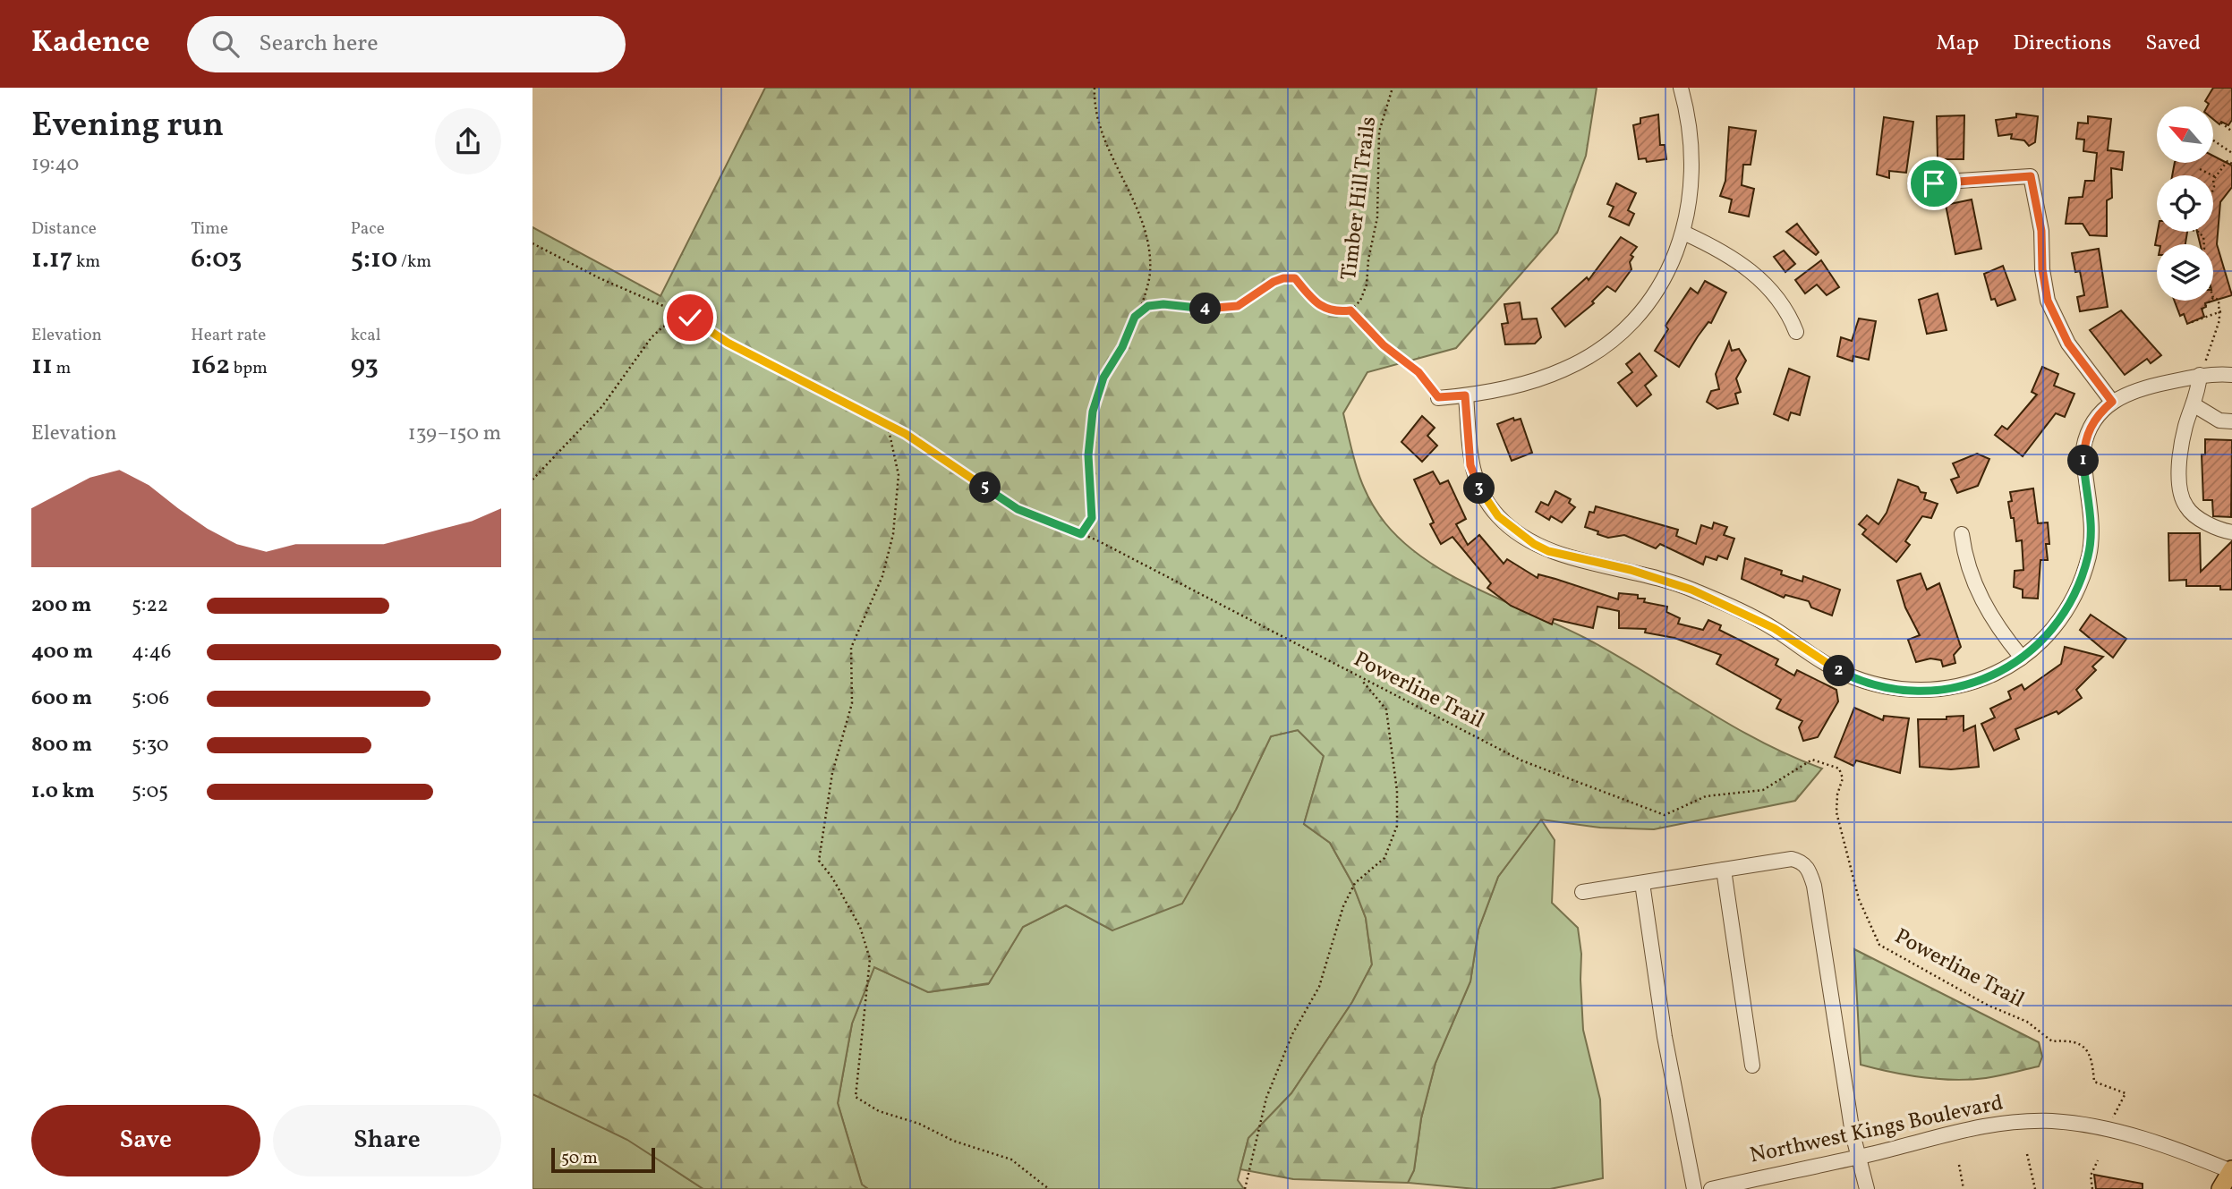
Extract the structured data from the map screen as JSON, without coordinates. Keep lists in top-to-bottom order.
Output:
{
  "streets": {
    "street": ["Northwest Kings Boulevard"],
    "path": ["Timber Hill Trails", "Powerline Trail"]
  },
  "crossings": [
    ["Powerline Trail", "Northwest Kings Boulevard"]
  ],
  "scale_bar": "50 m",
  "north": "top left",
  "page": {
    "header": "Kadence",
    "search": "Search here",
    "nav": ["Map", "Directions", "Saved"],
    "heading": ["Evening run", "19:40"],
    "stats": [
      ["Distance", "1.17 km"],
      ["Time", "6:03"],
      ["Pace", "5:10 /km"],
      ["Elevation", "11 m"],
      ["Heart rate", "162 bpm"],
      ["kcal", "93"]
    ],
    "pins": [
      "4",
      "1",
      "5",
      "3",
      "2"
    ],
    "chart": ["Elevation", "139–150 m"],
    "list": [
      {
        "name": "200 m",
        "note": "5:22"
      },
      {
        "name": "400 m",
        "note": "4:46"
      },
      {
        "name": "600 m",
        "note": "5:06"
      },
      {
        "name": "800 m",
        "note": "5:30"
      },
      {
        "name": "1.0 km",
        "note": "5:05"
      }
    ],
    "buttons": ["Save", "Share"],
    "scale": "50 m"
  }
}
